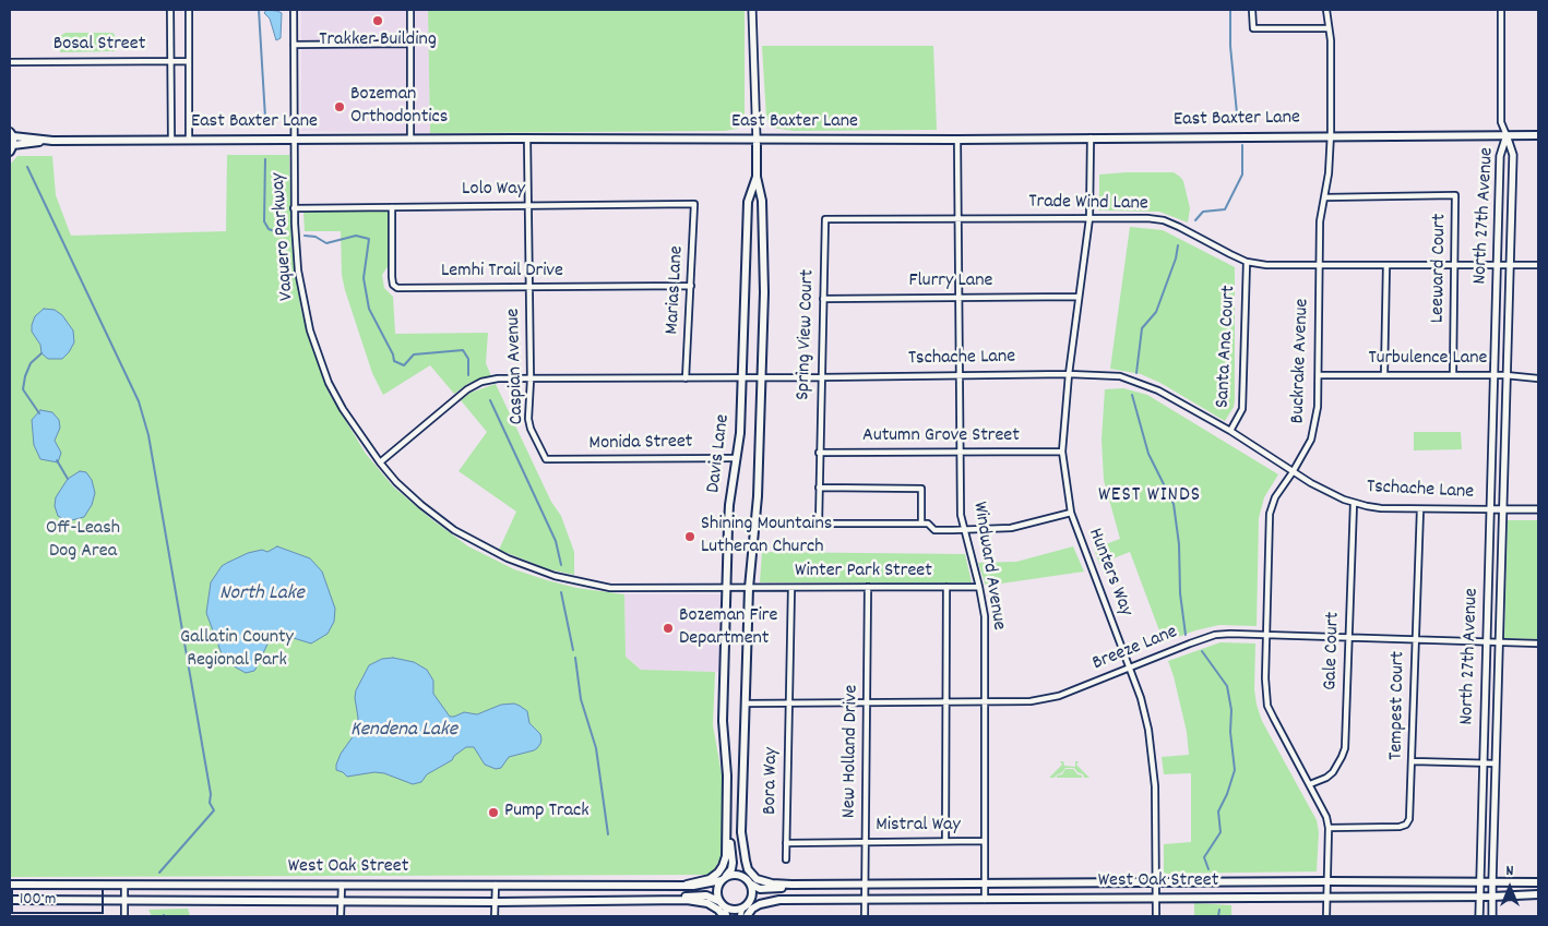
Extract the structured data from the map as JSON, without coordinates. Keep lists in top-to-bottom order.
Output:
{
  "streets": {
    "main road": ["East Baxter Lane", "Davis Lane", "West Oak Street"],
    "street": [
      "Bosal Street",
      "Lolo Way",
      "Trade Wind Lane",
      "North 27th Avenue",
      "Vaquero Parkway",
      "Leeward Court",
      "Lemhi Trail Drive",
      "Flurry Lane",
      "Marias Lane",
      "Spring View Court",
      "Santa Ana Court",
      "Tschache Lane",
      "Turbulence Lane",
      "Buckrake Avenue",
      "Caspian Avenue",
      "Autumn Grove Street",
      "Monida Street",
      "Windward Avenue",
      "Winter Park Street",
      "Hunters Way",
      "Breeze Lane",
      "Gale Court",
      "Tempest Court",
      "New Holland Drive",
      "Bora Way",
      "Mistral Way"
    ]
  },
  "crossings": [
    ["East Baxter Lane", "North 27th Avenue"],
    ["East Baxter Lane", "Vaquero Parkway"],
    ["East Baxter Lane", "Buckrake Avenue"],
    ["East Baxter Lane", "Caspian Avenue"],
    ["East Baxter Lane", "Davis Lane"],
    ["East Baxter Lane", "Windward Avenue"],
    ["East Baxter Lane", "Hunters Way"],
    ["Lolo Way", "Vaquero Parkway"],
    ["Lolo Way", "Lemhi Trail Drive"],
    ["Lolo Way", "Marias Lane"],
    ["Lolo Way", "Caspian Avenue"],
    ["Trade Wind Lane", "North 27th Avenue"],
    ["Trade Wind Lane", "Leeward Court"],
    ["Trade Wind Lane", "Spring View Court"],
    ["Trade Wind Lane", "Santa Ana Court"],
    ["Trade Wind Lane", "Buckrake Avenue"],
    ["Trade Wind Lane", "Windward Avenue"],
    ["Trade Wind Lane", "Hunters Way"],
    ["North 27th Avenue", "Tschache Lane"],
    ["North 27th Avenue", "Turbulence Lane"],
    ["North 27th Avenue", "Breeze Lane"],
    ["North 27th Avenue", "West Oak Street"],
    ["Vaquero Parkway", "Tschache Lane"],
    ["Vaquero Parkway", "Davis Lane"],
    ["Vaquero Parkway", "Winter Park Street"],
    ["Leeward Court", "Turbulence Lane"],
    ["Leeward Court", "Buckrake Avenue"],
    ["Lemhi Trail Drive", "Marias Lane"],
    ["Lemhi Trail Drive", "Caspian Avenue"],
    ["Flurry Lane", "Spring View Court"],
    ["Flurry Lane", "Windward Avenue"],
    ["Flurry Lane", "Hunters Way"],
    ["Marias Lane", "Tschache Lane"],
    ["Spring View Court", "Tschache Lane"],
    ["Spring View Court", "Autumn Grove Street"],
    ["Santa Ana Court", "Tschache Lane"],
    ["Tschache Lane", "Buckrake Avenue"],
    ["Tschache Lane", "Caspian Avenue"],
    ["Tschache Lane", "Davis Lane"],
    ["Tschache Lane", "Windward Avenue"],
    ["Tschache Lane", "Hunters Way"],
    ["Tschache Lane", "Gale Court"],
    ["Tschache Lane", "Tempest Court"],
    ["Turbulence Lane", "Buckrake Avenue"],
    ["Buckrake Avenue", "Breeze Lane"],
    ["Buckrake Avenue", "Gale Court"],
    ["Buckrake Avenue", "Tempest Court"],
    ["Buckrake Avenue", "West Oak Street"],
    ["Caspian Avenue", "Monida Street"],
    ["Autumn Grove Street", "Windward Avenue"],
    ["Autumn Grove Street", "Hunters Way"],
    ["Monida Street", "Davis Lane"],
    ["Davis Lane", "Winter Park Street"],
    ["Davis Lane", "Breeze Lane"],
    ["Windward Avenue", "Winter Park Street"],
    ["Windward Avenue", "Breeze Lane"],
    ["Windward Avenue", "Mistral Way"],
    ["Windward Avenue", "West Oak Street"],
    ["Winter Park Street", "New Holland Drive"],
    ["Winter Park Street", "Bora Way"],
    ["Hunters Way", "Breeze Lane"],
    ["Hunters Way", "West Oak Street"],
    ["Breeze Lane", "Gale Court"],
    ["Breeze Lane", "Tempest Court"],
    ["Breeze Lane", "New Holland Drive"],
    ["Breeze Lane", "Bora Way"],
    ["New Holland Drive", "Mistral Way"],
    ["New Holland Drive", "West Oak Street"],
    ["Bora Way", "Mistral Way"]
  ],
  "districts": ["WEST WINDS"],
  "water": ["North Lake", "Kendena Lake"],
  "parks": ["Off-Leash Dog Area", "Gallatin County Regional Park"],
  "places": [
    "Trakker Building",
    "Bozeman Orthodontics",
    "Shining Mountains Lutheran Church",
    "Bozeman Fire Department",
    "Pump Track"
  ],
  "scale_bar": "100 m",
  "north": "top"
}
